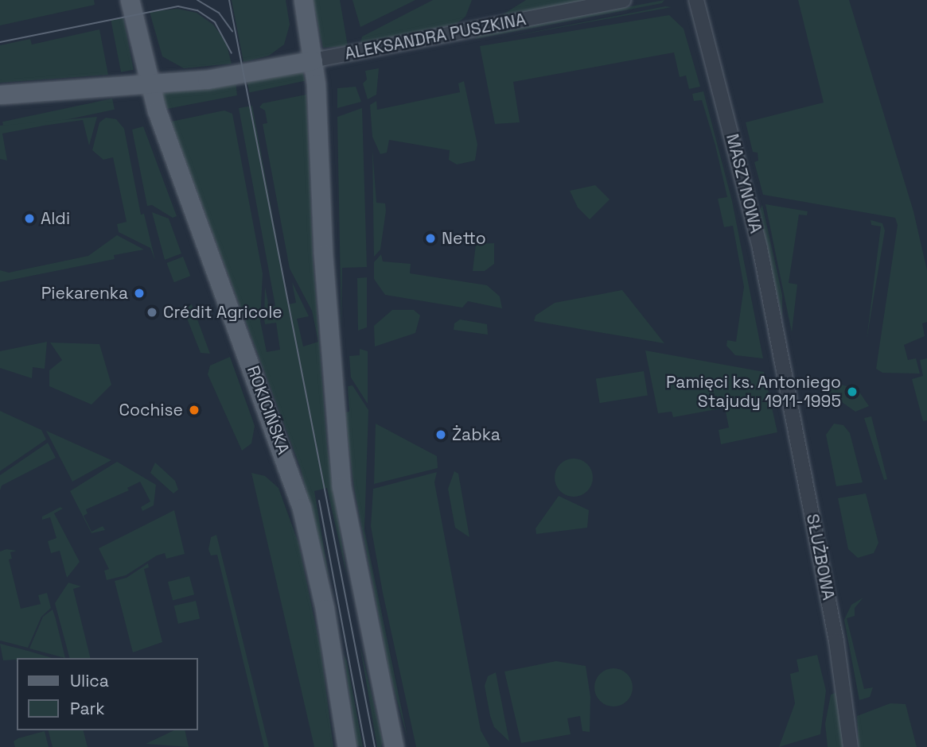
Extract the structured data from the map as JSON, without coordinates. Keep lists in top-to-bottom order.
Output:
{
  "streets": {
    "main road": ["ROKICIŃSKA"],
    "street": ["ALEKSANDRA PUSZKINA", "MASZYNOWA", "SŁUŻBOWA"]
  },
  "crossings": [
    ["MASZYNOWA", "SŁUŻBOWA"]
  ],
  "places": [
    "Aldi",
    "Netto",
    "Piekarenka",
    "Crédit Agricole",
    "Pamięci ks. Antoniego Stajudy 1911-1995",
    "Cochise",
    "Żabka"
  ],
  "legend": ["Ulica", "Park"]
}
